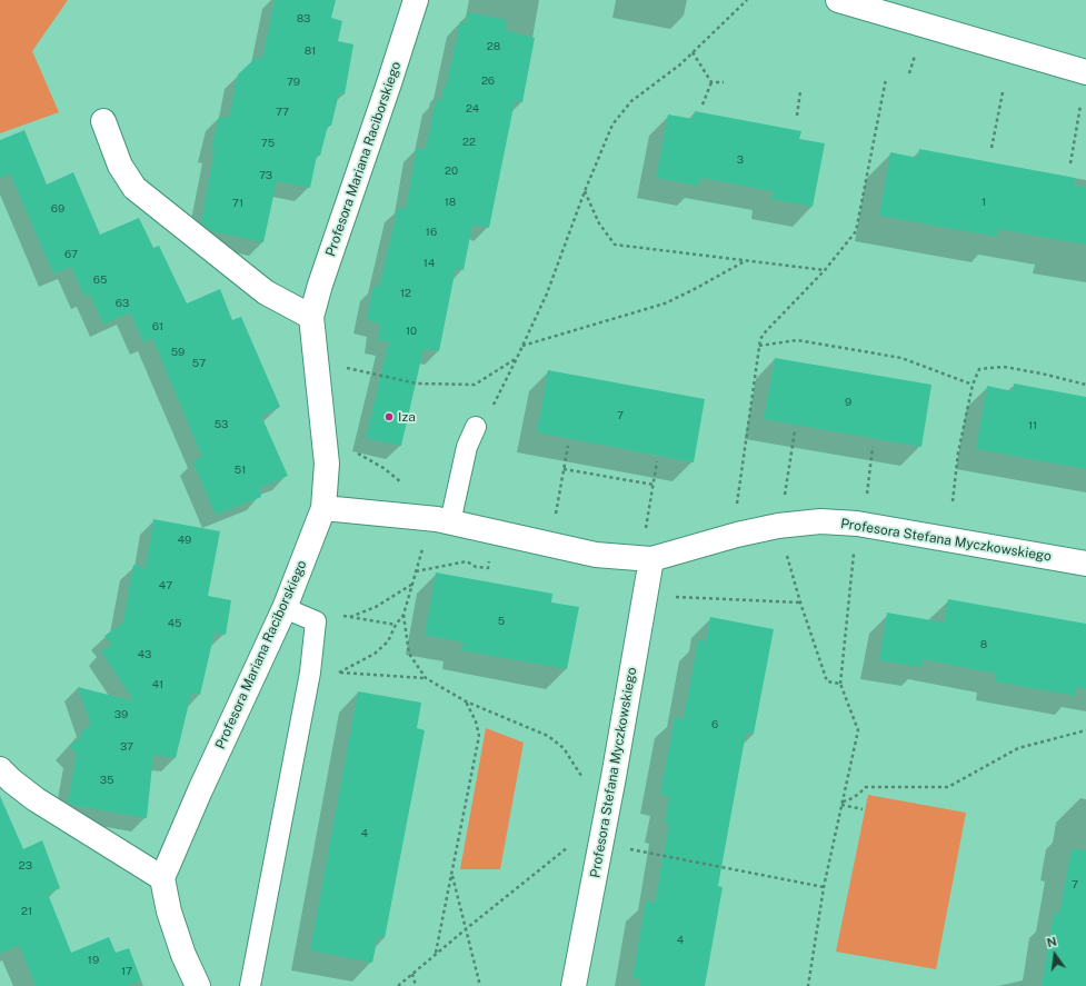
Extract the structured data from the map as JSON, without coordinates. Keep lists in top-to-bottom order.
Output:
{
  "streets": {
    "street": ["Profesora Mariana Raciborskiego", "Profesora Stefana Myczkowskiego"]
  },
  "crossings": [
    ["Profesora Mariana Raciborskiego", "Profesora Stefana Myczkowskiego"]
  ],
  "places": ["Iza"],
  "house_numbers": [
    "83",
    "28",
    "81",
    "26",
    "79",
    "24",
    "77",
    "22",
    "75",
    "3",
    "20",
    "73",
    "18",
    "1",
    "71",
    "69",
    "16",
    "67",
    "14",
    "65",
    "12",
    "63",
    "61",
    "10",
    "59",
    "57",
    "9",
    "7",
    "53",
    "11",
    "51",
    "49",
    "47",
    "5",
    "45",
    "8",
    "43",
    "41",
    "39",
    "6",
    "37",
    "35",
    "4",
    "23",
    "7",
    "21",
    "4",
    "19",
    "17"
  ],
  "north": "top"
}
